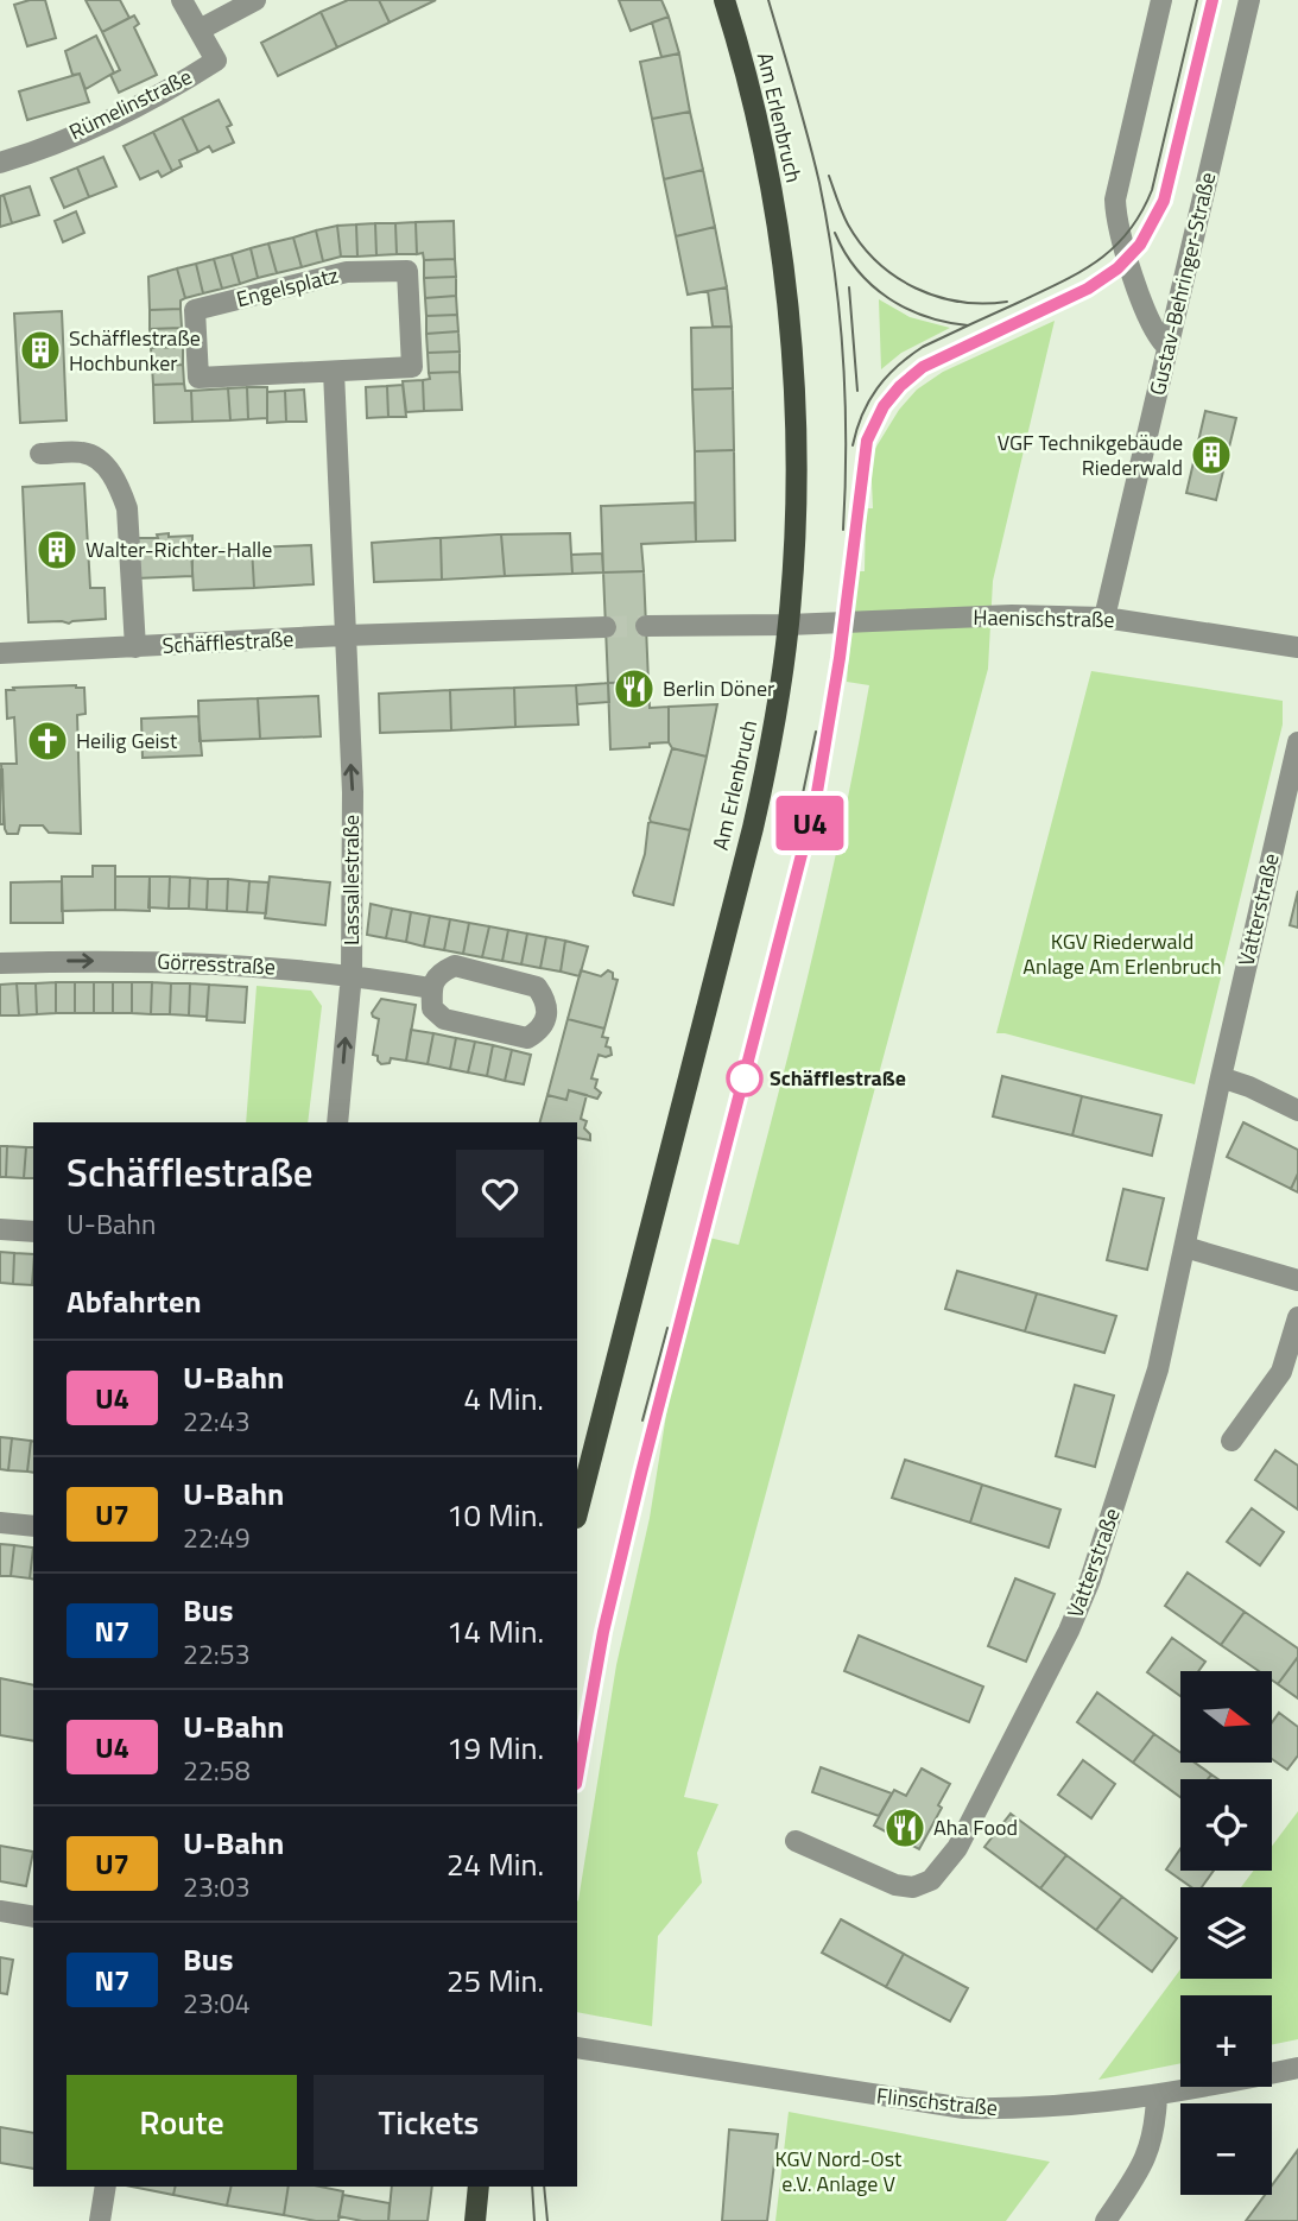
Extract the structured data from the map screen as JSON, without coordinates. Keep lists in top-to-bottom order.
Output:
{
  "streets": {
    "main road": ["Am Erlenbruch"],
    "street": [
      "Rümelinstraße",
      "Gustav-Behringer-Straße",
      "Engelsplatz",
      "Haenischstraße",
      "Schäfflestraße",
      "Lassallestraße",
      "Vatterstraße",
      "Görresstraße",
      "Flinschstraße"
    ]
  },
  "crossings": [
    ["Am Erlenbruch", "Haenischstraße"],
    ["Gustav-Behringer-Straße", "Haenischstraße"],
    ["Schäfflestraße", "Lassallestraße"],
    ["Lassallestraße", "Görresstraße"]
  ],
  "one_way": ["Lassallestraße", "Görresstraße"],
  "parks": ["KGV Riederwald Anlage Am Erlenbruch", "KGV Nord-Ost e.V. Anlage V"],
  "places": {
    "building": ["Schäfflestraße Hochbunker", "VGF Technikgebäude Riederwald", "Walter-Richter-Halle"],
    "restaurant": ["Berlin Döner", "Aha Food"],
    "church": ["Heilig Geist"],
    "other": ["Schäfflestraße"]
  },
  "lines": ["metro line U4"],
  "north": "right",
  "page": {
    "on_map": "U4",
    "heading": [
      ["Schäfflestraße", "U-Bahn"],
      "Abfahrten"
    ],
    "list": [
      {
        "mark": "U4",
        "name": "U-Bahn",
        "note": "22:43",
        "value": "4 Min."
      },
      {
        "mark": "U7",
        "name": "U-Bahn",
        "note": "22:49",
        "value": "10 Min."
      },
      {
        "mark": "N7",
        "name": "Bus",
        "note": "22:53",
        "value": "14 Min."
      },
      {
        "mark": "U4",
        "name": "U-Bahn",
        "note": "22:58",
        "value": "19 Min."
      },
      {
        "mark": "U7",
        "name": "U-Bahn",
        "note": "23:03",
        "value": "24 Min."
      },
      {
        "mark": "N7",
        "name": "Bus",
        "note": "23:04",
        "value": "25 Min."
      }
    ],
    "map_buttons": ["+", "−"],
    "buttons": ["Route", "Tickets"]
  }
}
